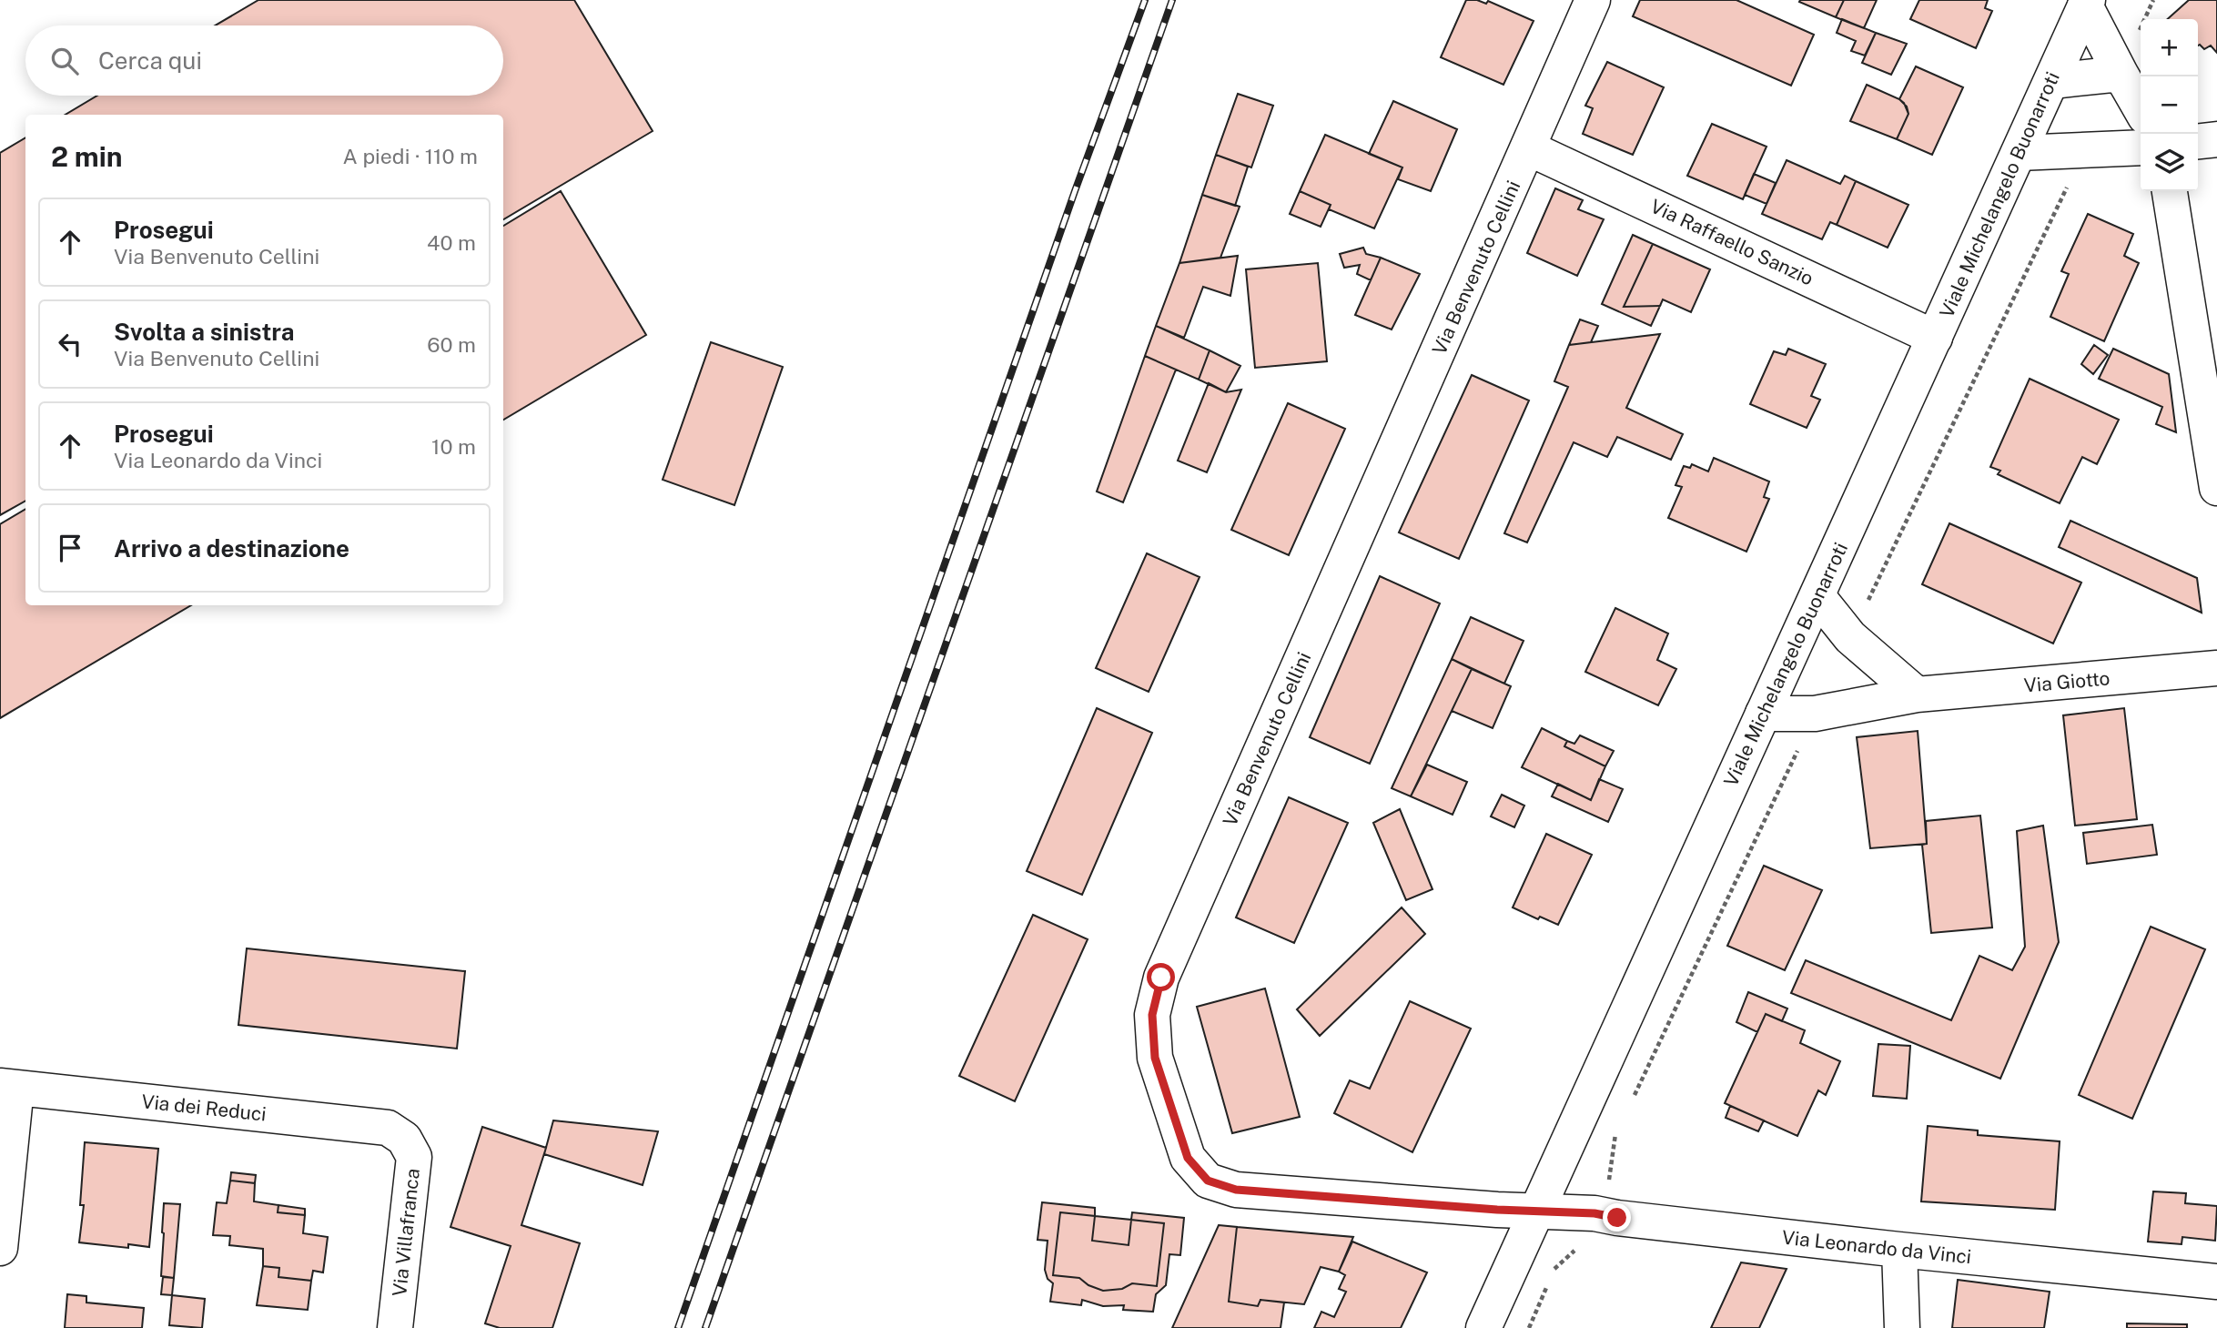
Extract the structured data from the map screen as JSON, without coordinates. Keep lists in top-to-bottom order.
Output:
{
  "streets": {
    "street": [
      "Viale Michelangelo Buonarroti",
      "Via Raffaello Sanzio",
      "Via Benvenuto Cellini",
      "Via Giotto",
      "Via dei Reduci",
      "Via Villafranca",
      "Via Leonardo da Vinci"
    ]
  },
  "crossings": [
    ["Viale Michelangelo Buonarroti", "Via Raffaello Sanzio"],
    ["Viale Michelangelo Buonarroti", "Via Benvenuto Cellini"],
    ["Viale Michelangelo Buonarroti", "Via Giotto"],
    ["Viale Michelangelo Buonarroti", "Via Leonardo da Vinci"],
    ["Via Raffaello Sanzio", "Via Benvenuto Cellini"],
    ["Via Benvenuto Cellini", "Via Leonardo da Vinci"],
    ["Via dei Reduci", "Via Villafranca"]
  ],
  "page": {
    "map_buttons": ["+", "−"],
    "search": "Cerca qui",
    "heading": ["2 min", "A piedi · 110 m"],
    "list": [
      ["Prosegui", "Via Benvenuto Cellini", "40 m"],
      ["Svolta a sinistra", "Via Benvenuto Cellini", "60 m"],
      ["Prosegui", "Via Leonardo da Vinci", "10 m"],
      "Arrivo a destinazione"
    ]
  }
}
